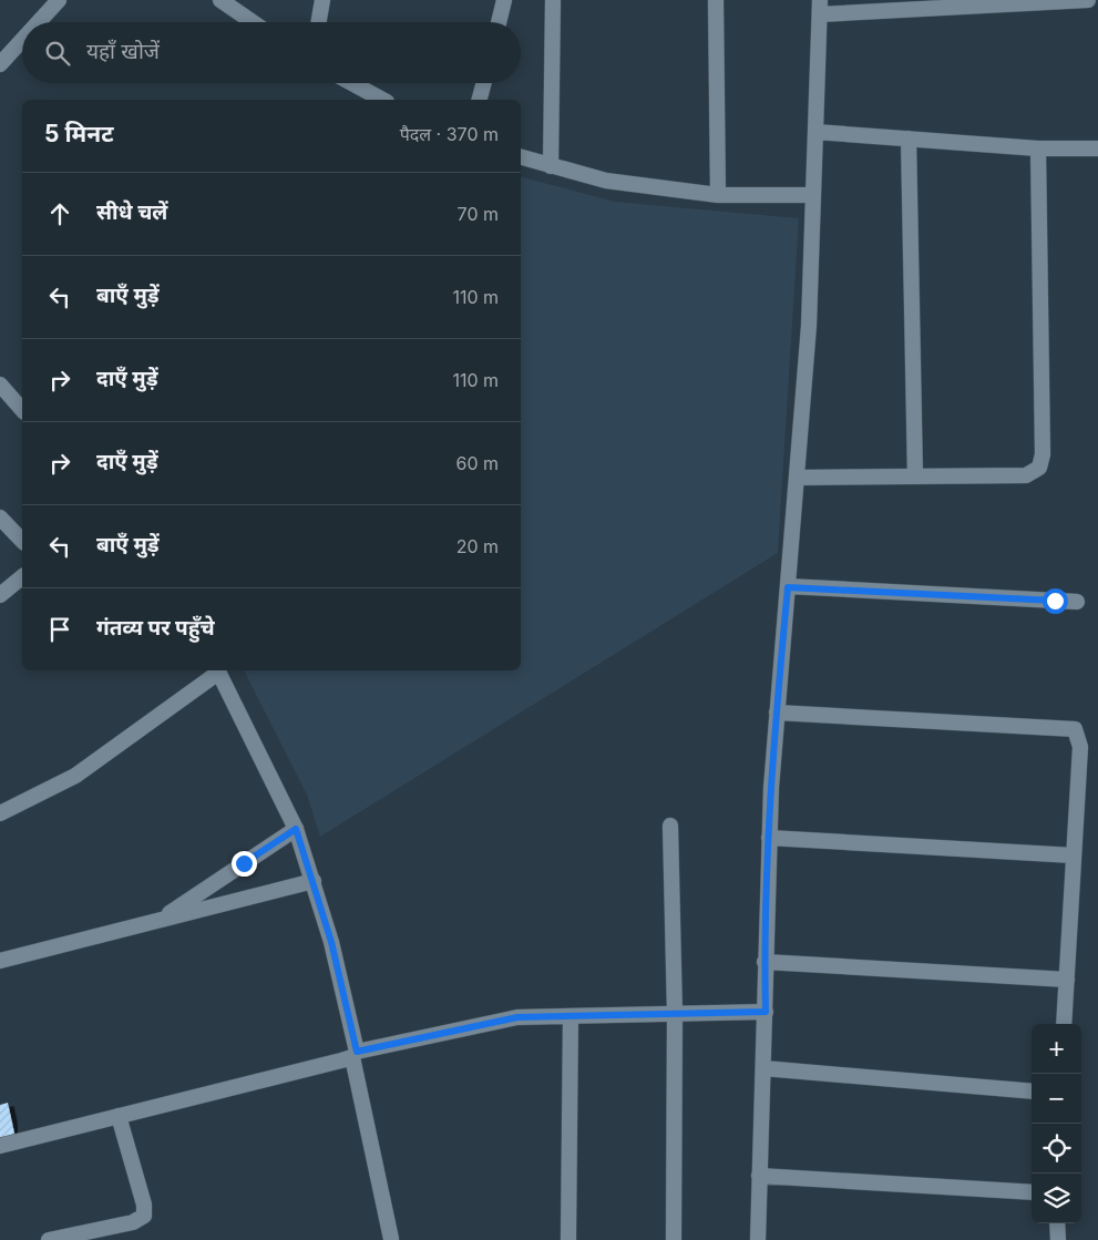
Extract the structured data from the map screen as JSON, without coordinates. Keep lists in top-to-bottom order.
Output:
{
  "page": {
    "search": "यहाँ खोजें",
    "heading": ["5 मिनट", "पैदल · 370 m"],
    "list": [
      ["सीधे चलें", "70 m"],
      ["बाएँ मुड़ें", "110 m"],
      ["दाएँ मुड़ें", "110 m"],
      ["दाएँ मुड़ें", "60 m"],
      ["बाएँ मुड़ें", "20 m"],
      "गंतव्य पर पहुँचे"
    ],
    "map_buttons": ["+", "−"]
  }
}
